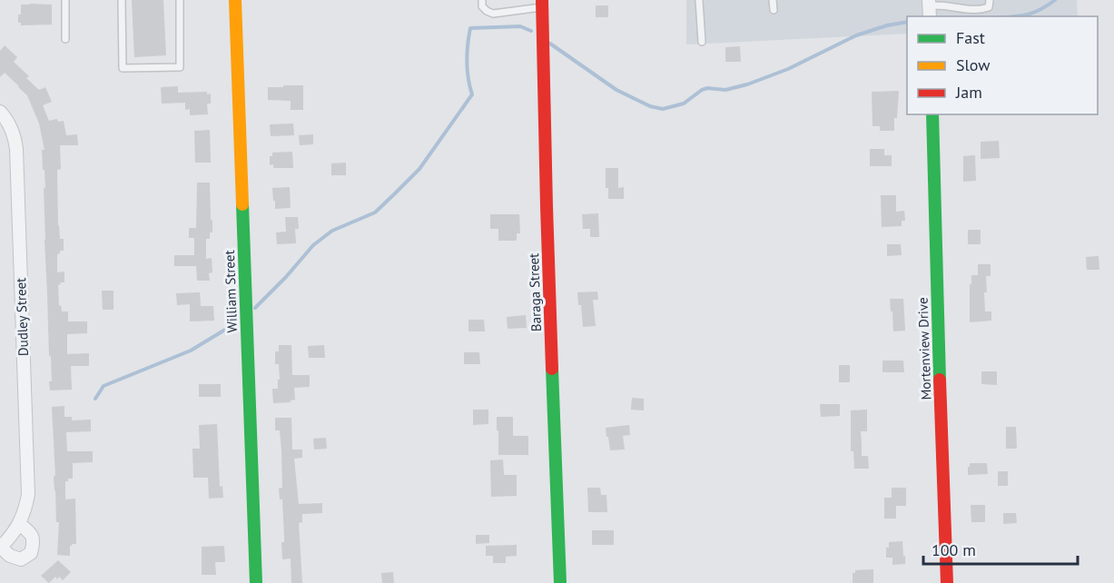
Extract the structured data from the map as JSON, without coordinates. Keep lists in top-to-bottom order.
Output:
{
  "streets": {
    "street": [
      "William Street",
      "Baraga Street",
      "Dudley Street",
      "Mortenview Drive"
    ]
  },
  "legend": ["Fast", "Slow", "Jam"],
  "scale_bar": "100 m"
}
